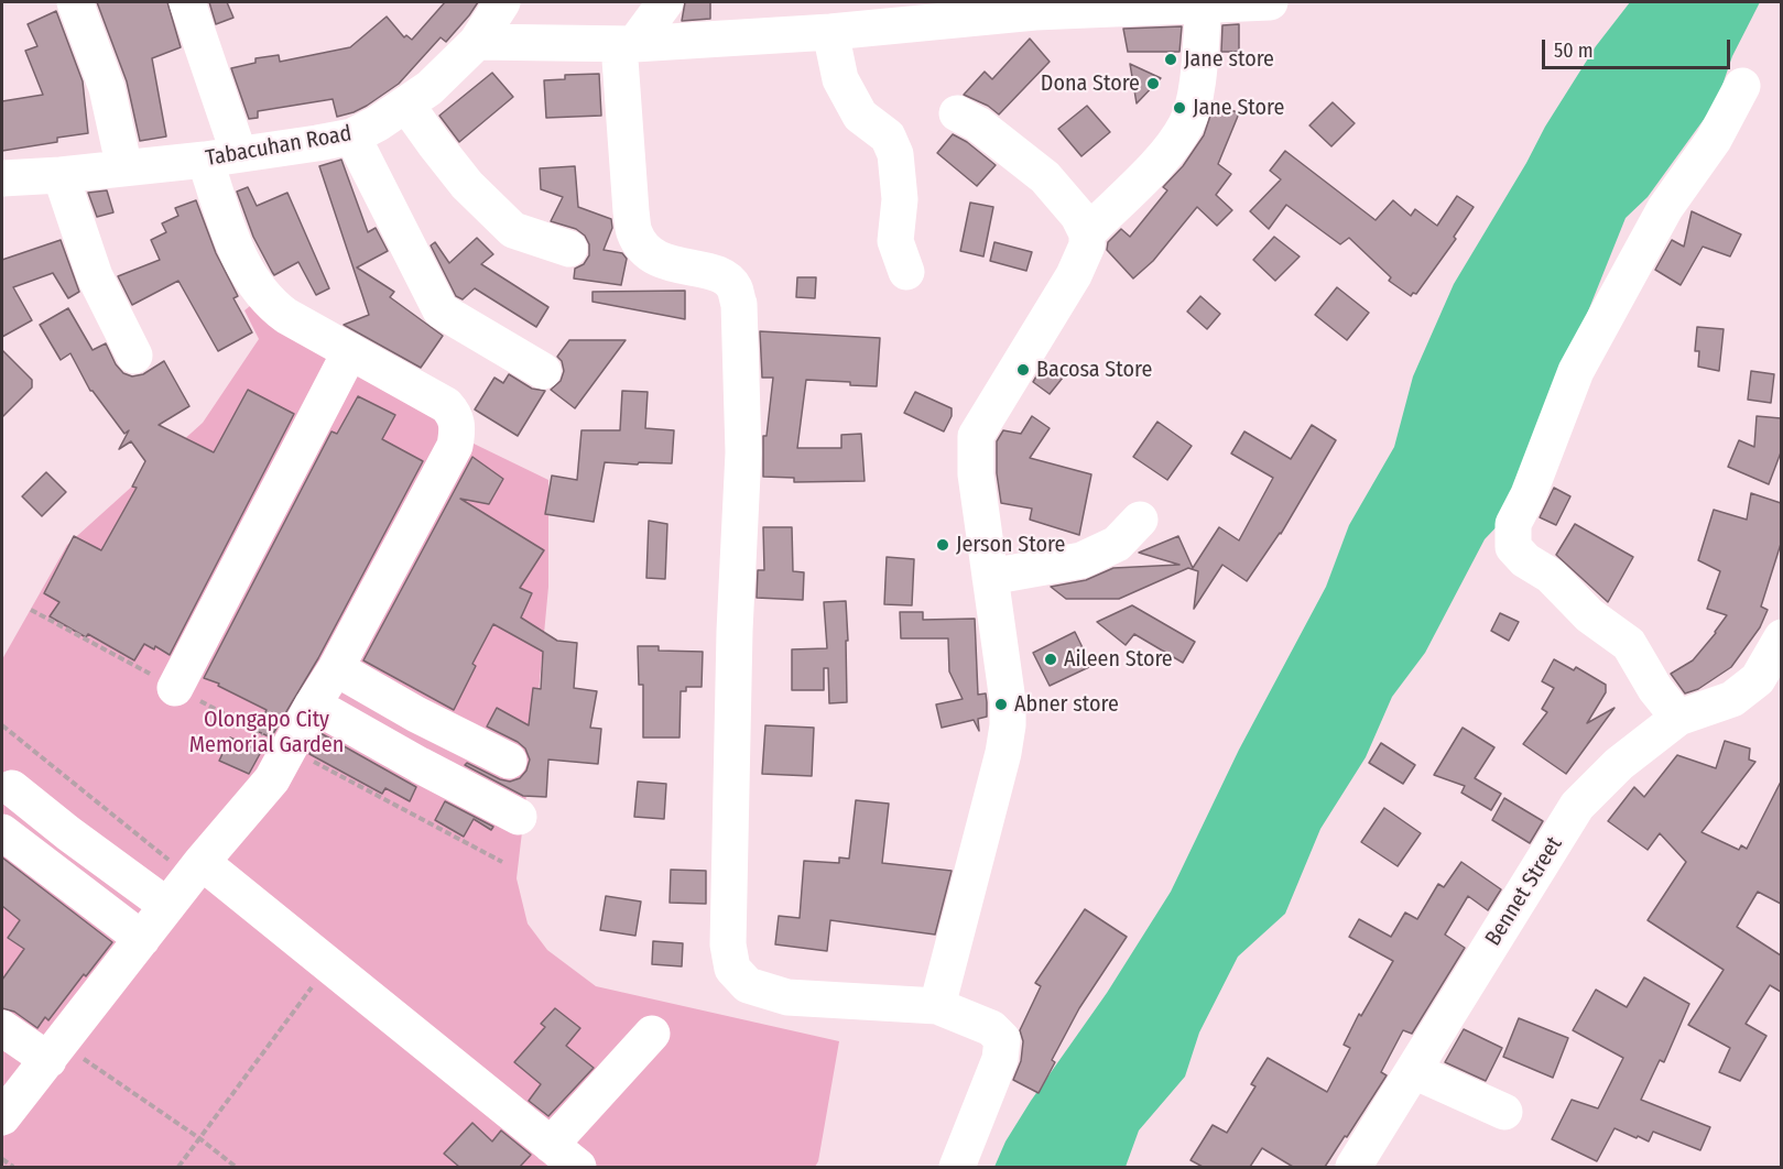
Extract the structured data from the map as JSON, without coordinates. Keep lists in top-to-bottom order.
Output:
{
  "streets": {
    "street": ["Tabacuhan Road", "Bennet Street"]
  },
  "parks": ["Olongapo City Memorial Garden"],
  "places": [
    "Jane store",
    "Dona Store",
    "Jane Store",
    "Bacosa Store",
    "Jerson Store",
    "Aileen Store",
    "Abner store"
  ],
  "scale_bar": "50 m"
}
